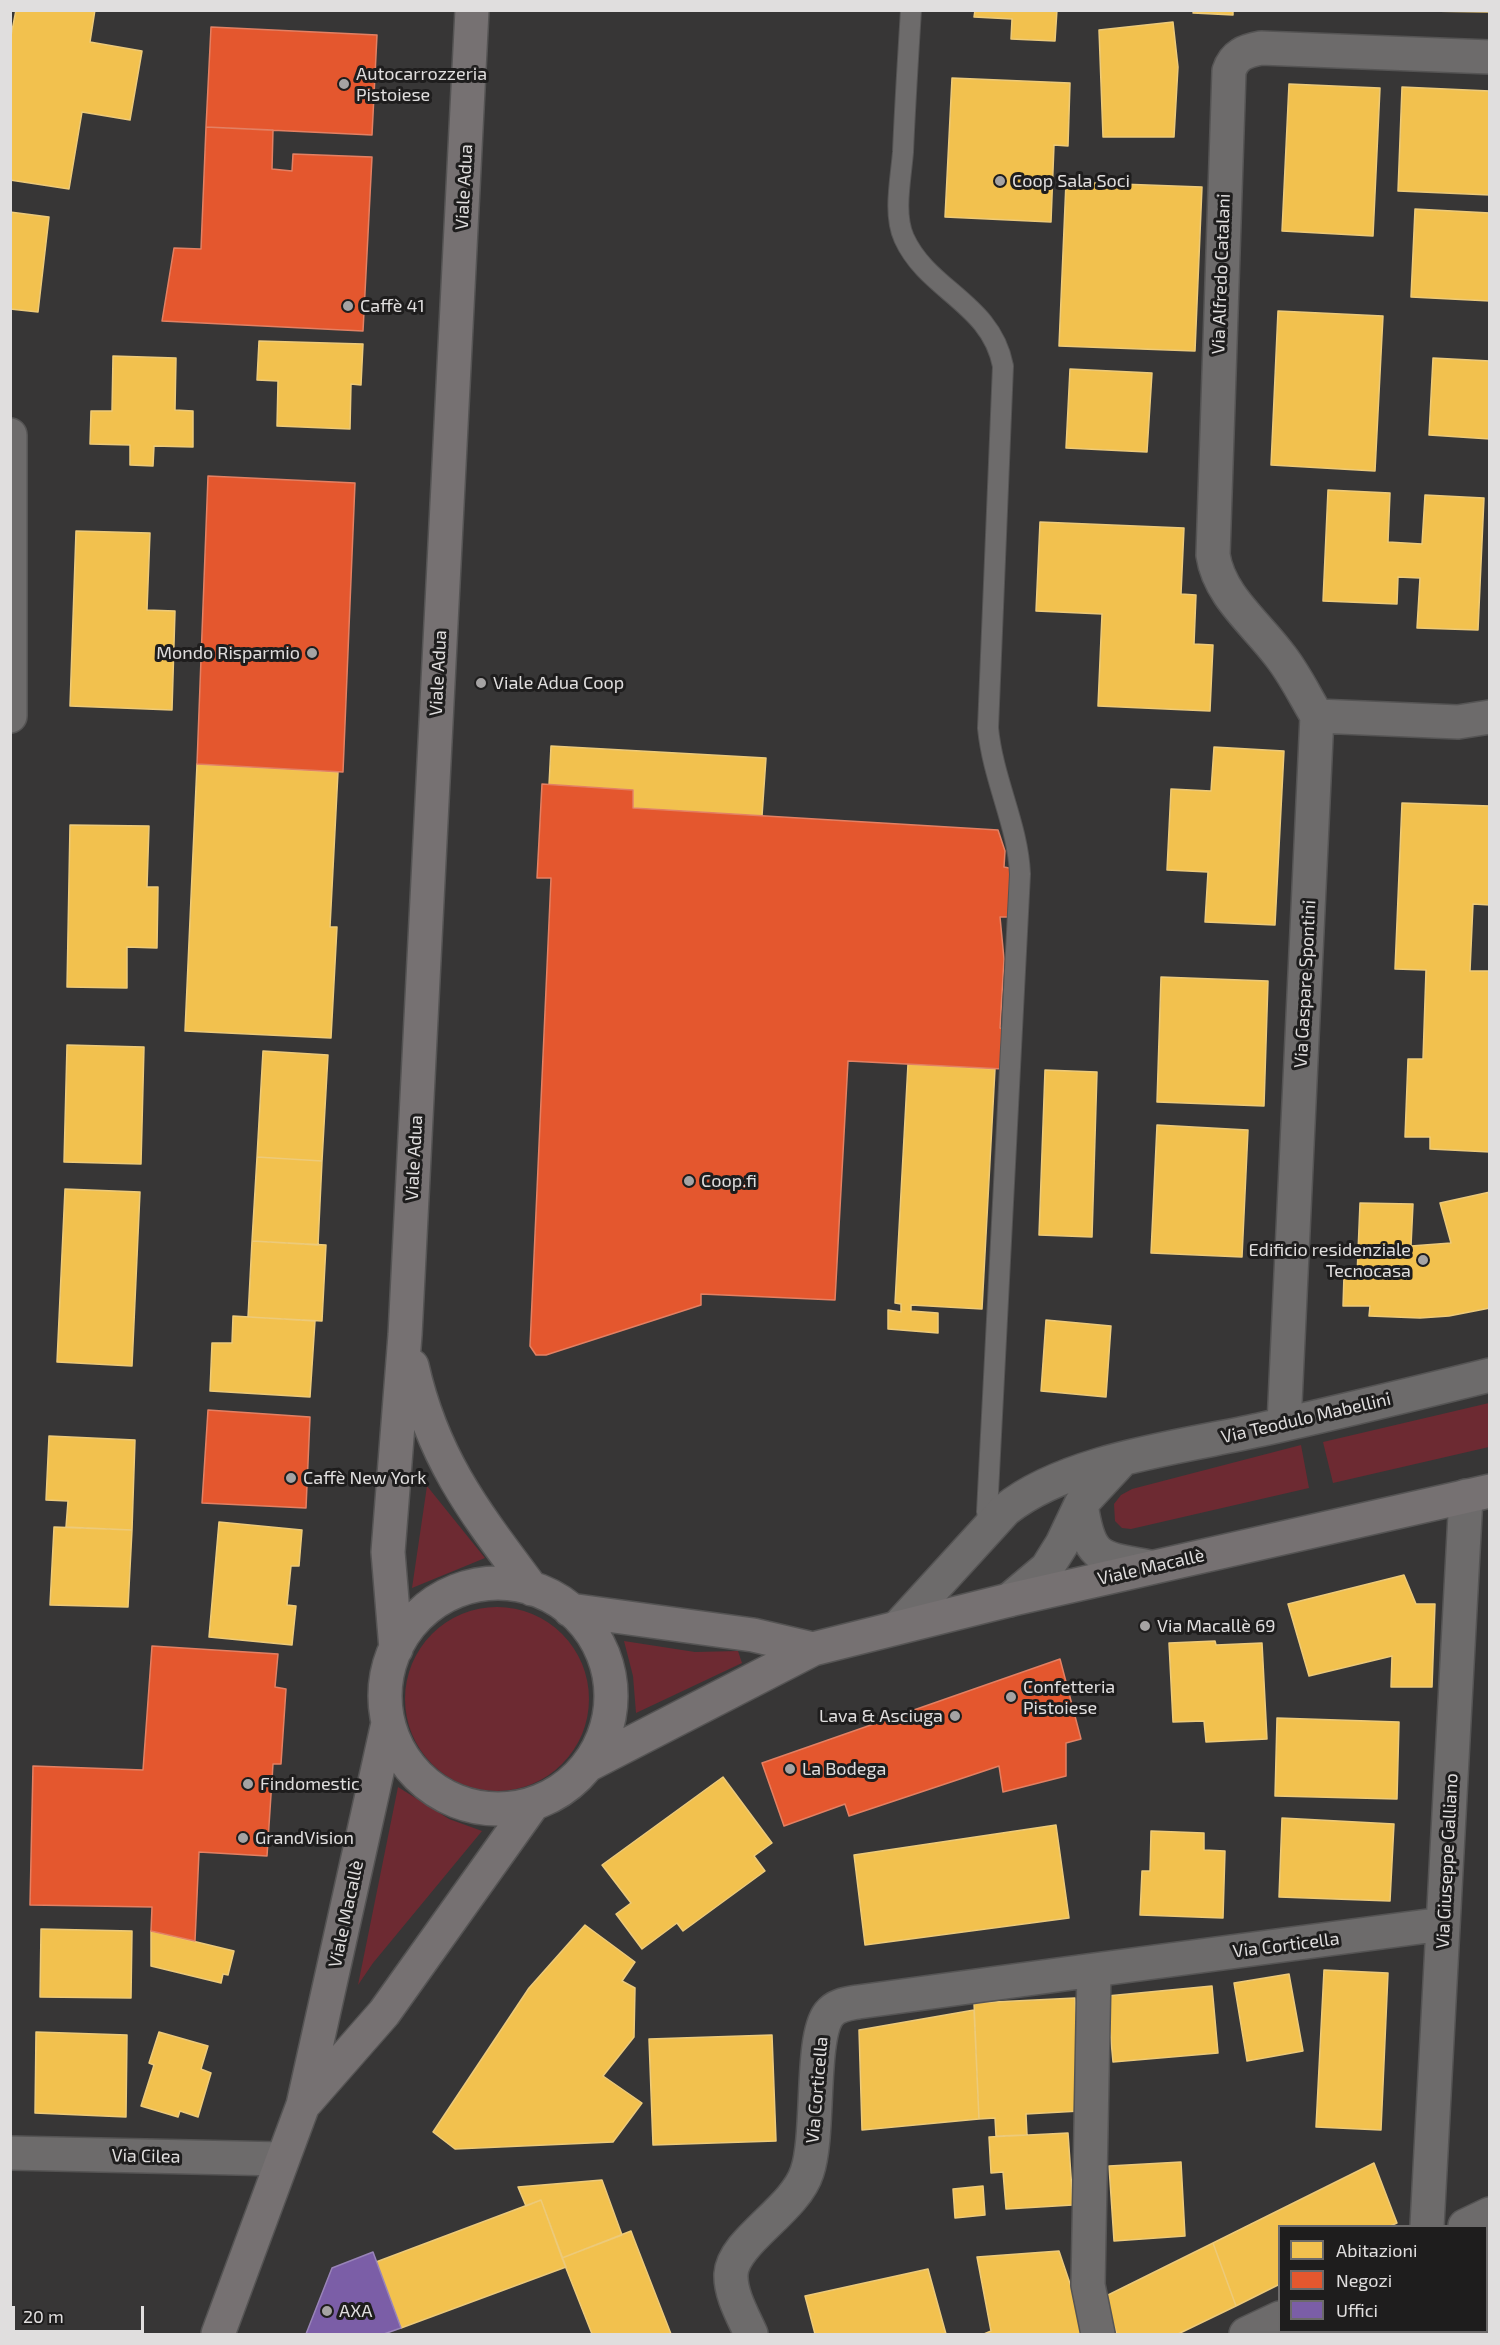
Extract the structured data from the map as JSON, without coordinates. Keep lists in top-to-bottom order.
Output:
{
  "streets": {
    "main road": ["Viale Adua", "Viale Macallè"],
    "street": [
      "Via Alfredo Catalani",
      "Via Gaspare Spontini",
      "Via Teodulo Mabellini",
      "Via Giuseppe Galliano",
      "Via Corticella",
      "Via Cilea"
    ]
  },
  "crossings": [
    ["Via Alfredo Catalani", "Via Gaspare Spontini"],
    ["Via Gaspare Spontini", "Via Teodulo Mabellini"],
    ["Via Teodulo Mabellini", "Viale Macallè"],
    ["Viale Macallè", "Via Giuseppe Galliano"],
    ["Viale Macallè", "Via Cilea"],
    ["Via Giuseppe Galliano", "Via Corticella"]
  ],
  "places": [
    "Autocarrozzeria Pistoiese",
    "Coop Sala Soci",
    "Caffè 41",
    "Mondo Risparmio",
    "Viale Adua Coop",
    "Coop.fi",
    "Edificio residenziale Tecnocasa",
    "Caffè New York",
    "Via Macallè 69",
    "Confetteria Pistoiese",
    "Lava & Asciuga",
    "La Bodega",
    "Findomestic",
    "GrandVision",
    "AXA"
  ],
  "legend": ["Abitazioni", "Negozi", "Uffici"],
  "scale_bar": "20 m"
}
